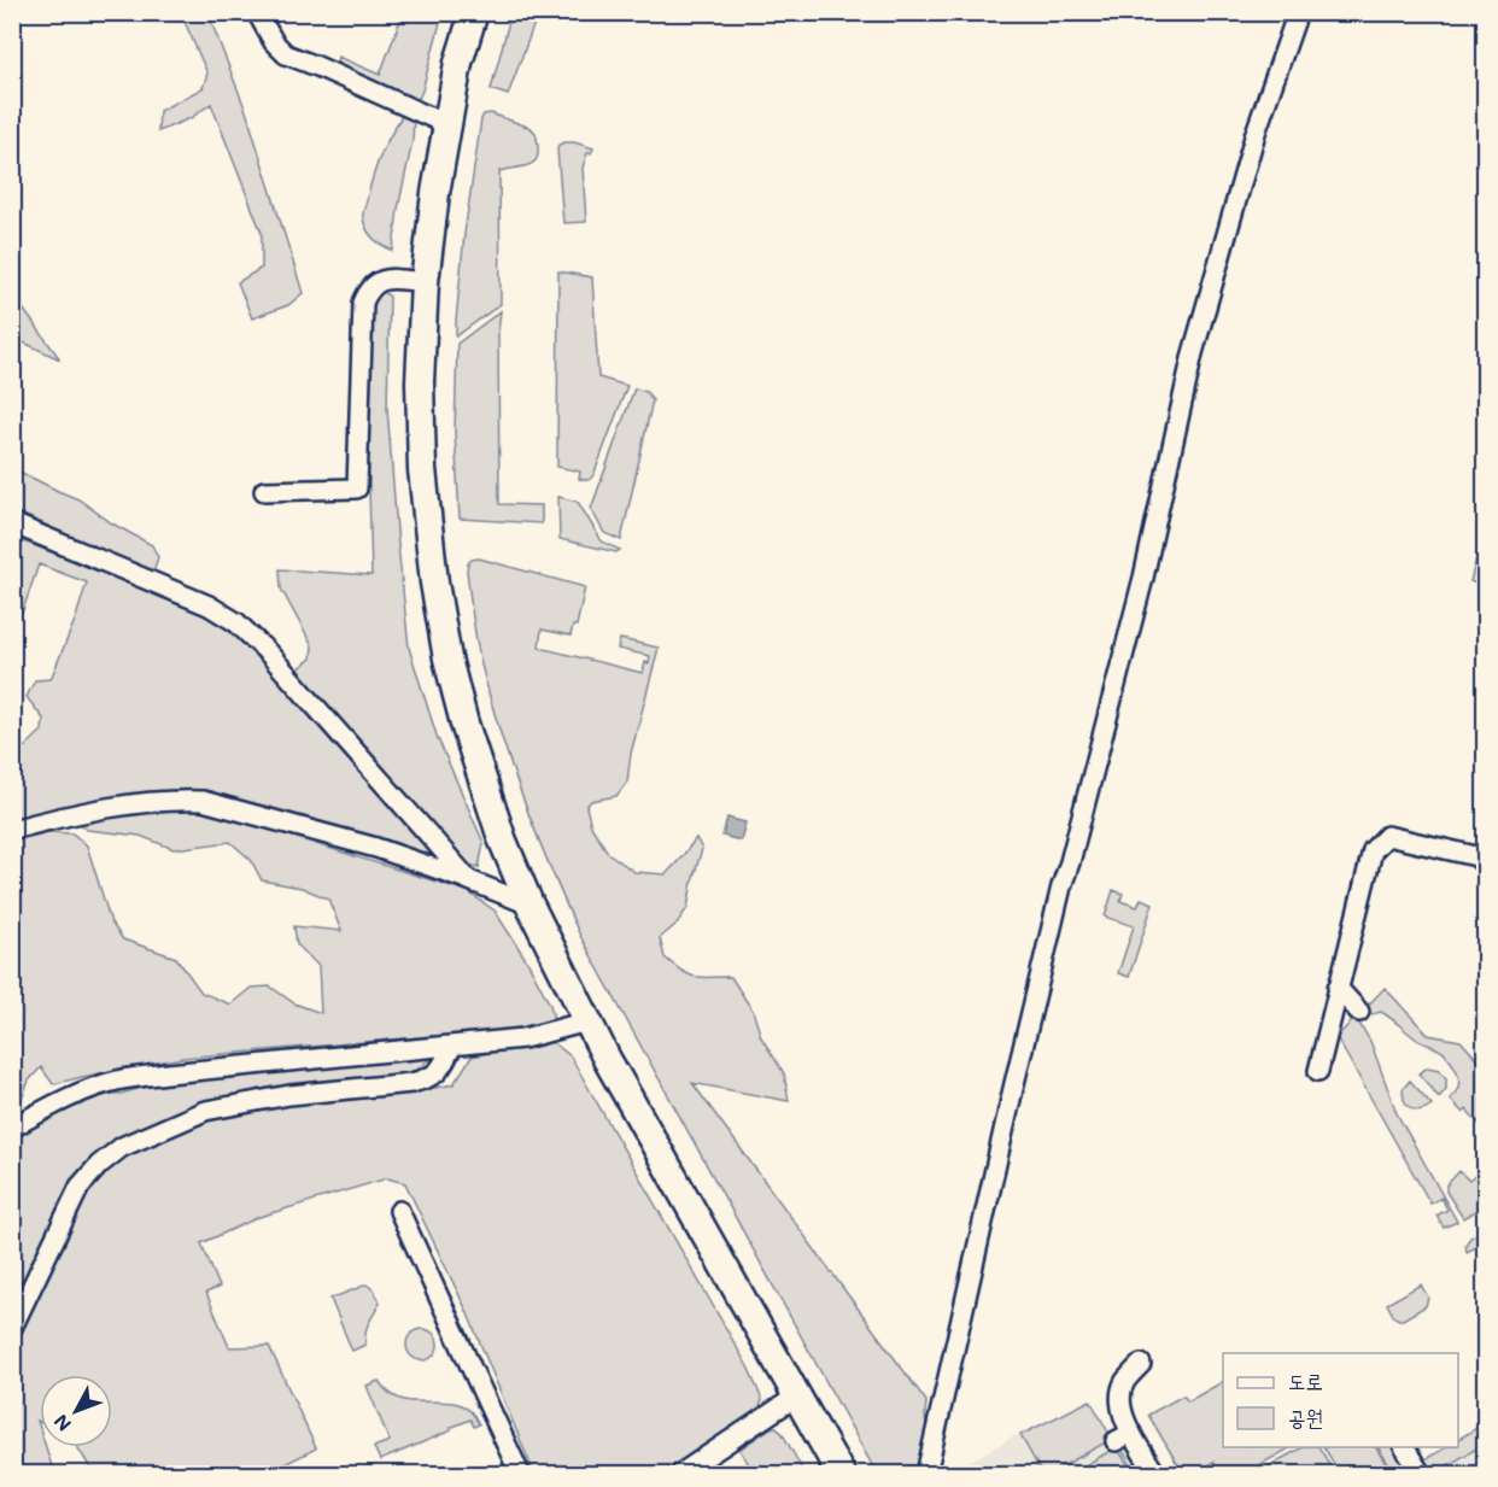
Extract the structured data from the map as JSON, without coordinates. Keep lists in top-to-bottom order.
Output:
{
  "legend": ["도로", "공원"],
  "north": "bottom left"
}
